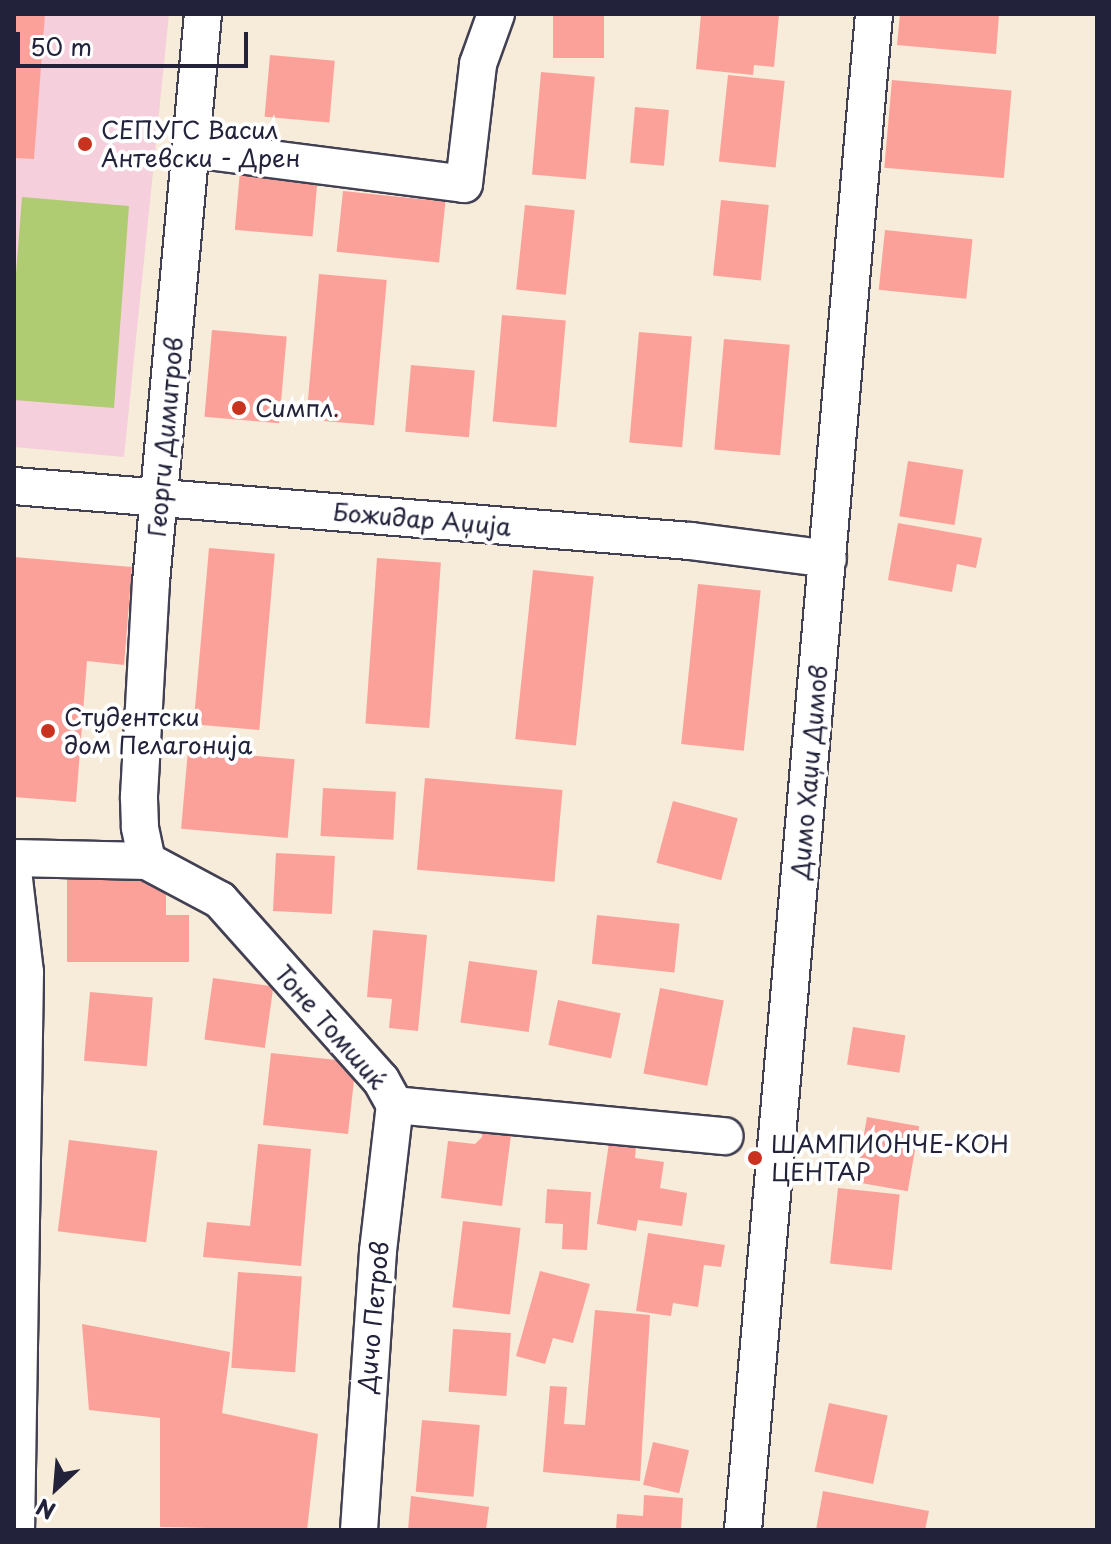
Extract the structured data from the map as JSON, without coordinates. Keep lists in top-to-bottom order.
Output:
{
  "streets": {
    "street": [
      "Георги Димитров",
      "Божидар Аџија",
      "Димо Хаџи Димов",
      "Тоне Томшиќ",
      "Дичо Петров"
    ]
  },
  "crossings": [
    ["Георги Димитров", "Божидар Аџија"],
    ["Георги Димитров", "Тоне Томшиќ"],
    ["Божидар Аџија", "Димо Хаџи Димов"],
    ["Тоне Томшиќ", "Дичо Петров"]
  ],
  "places": [
    "СЕПУГС Васил Антевски - Дрен",
    "Симпл.",
    "Студентски дом Пелагонија",
    "ШАМПИОНЧЕ-КОН ЦЕНТАР"
  ],
  "scale_bar": "50 m",
  "north": "bottom left"
}
